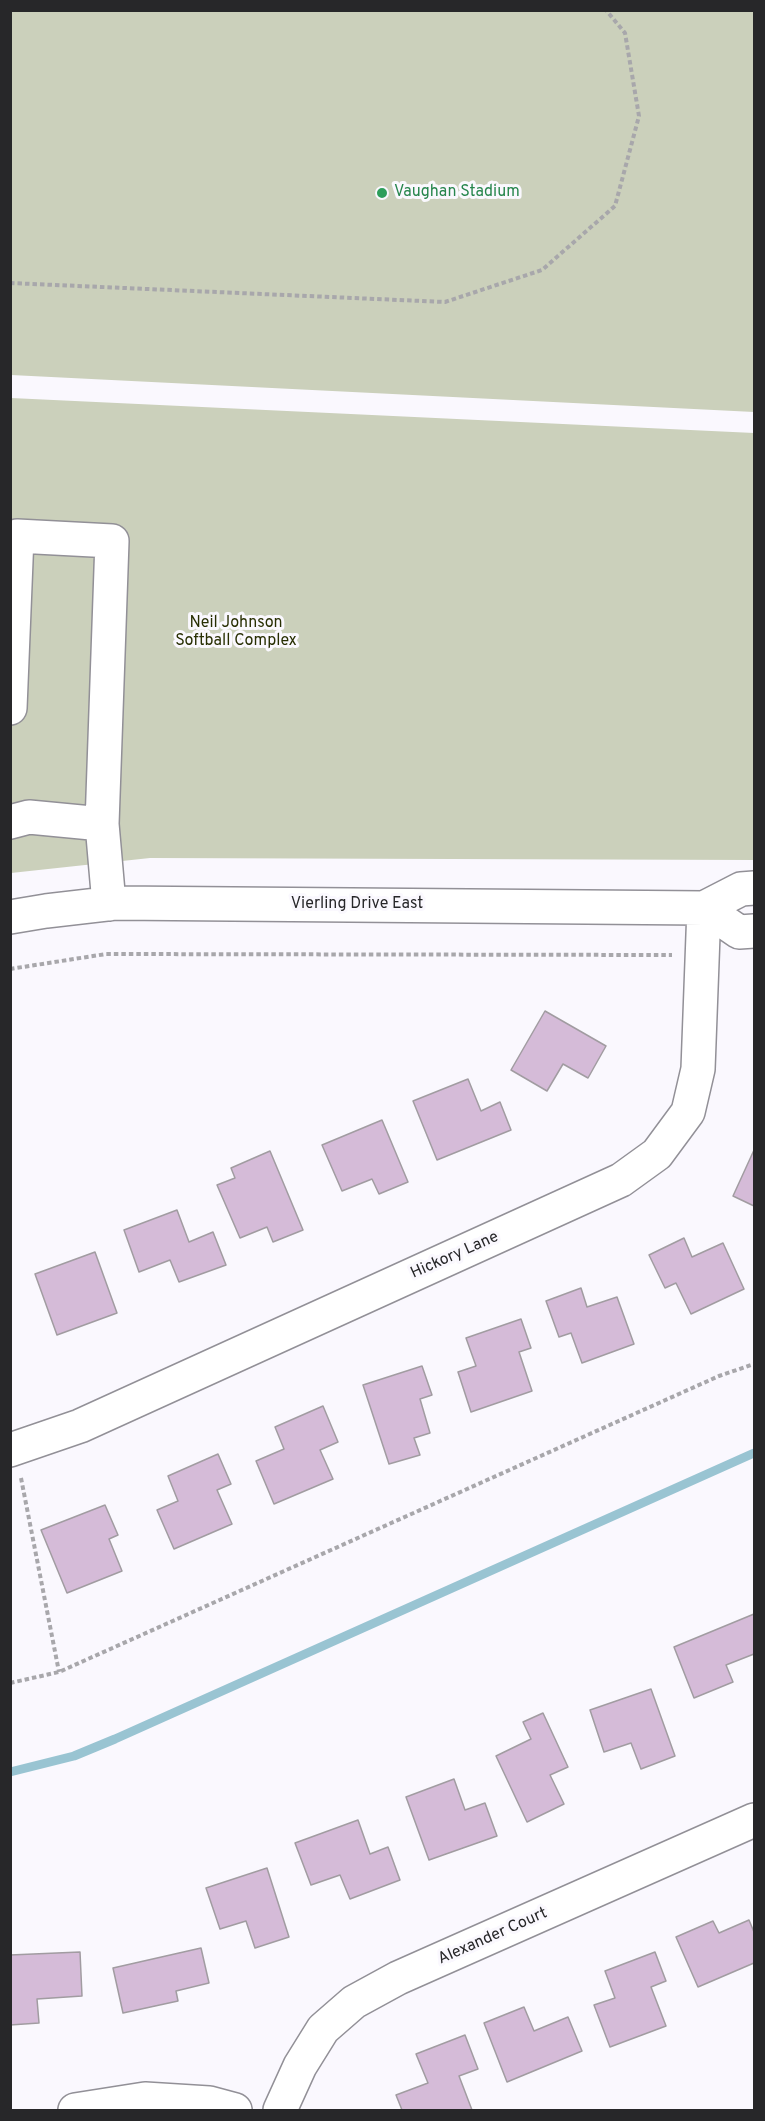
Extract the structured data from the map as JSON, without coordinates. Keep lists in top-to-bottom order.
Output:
{
  "streets": {
    "street": ["Vierling Drive East", "Hickory Lane", "Alexander Court"]
  },
  "crossings": [
    ["Vierling Drive East", "Hickory Lane"]
  ],
  "parks": ["Neil Johnson Softball Complex"],
  "places": ["Vaughan Stadium"]
}
